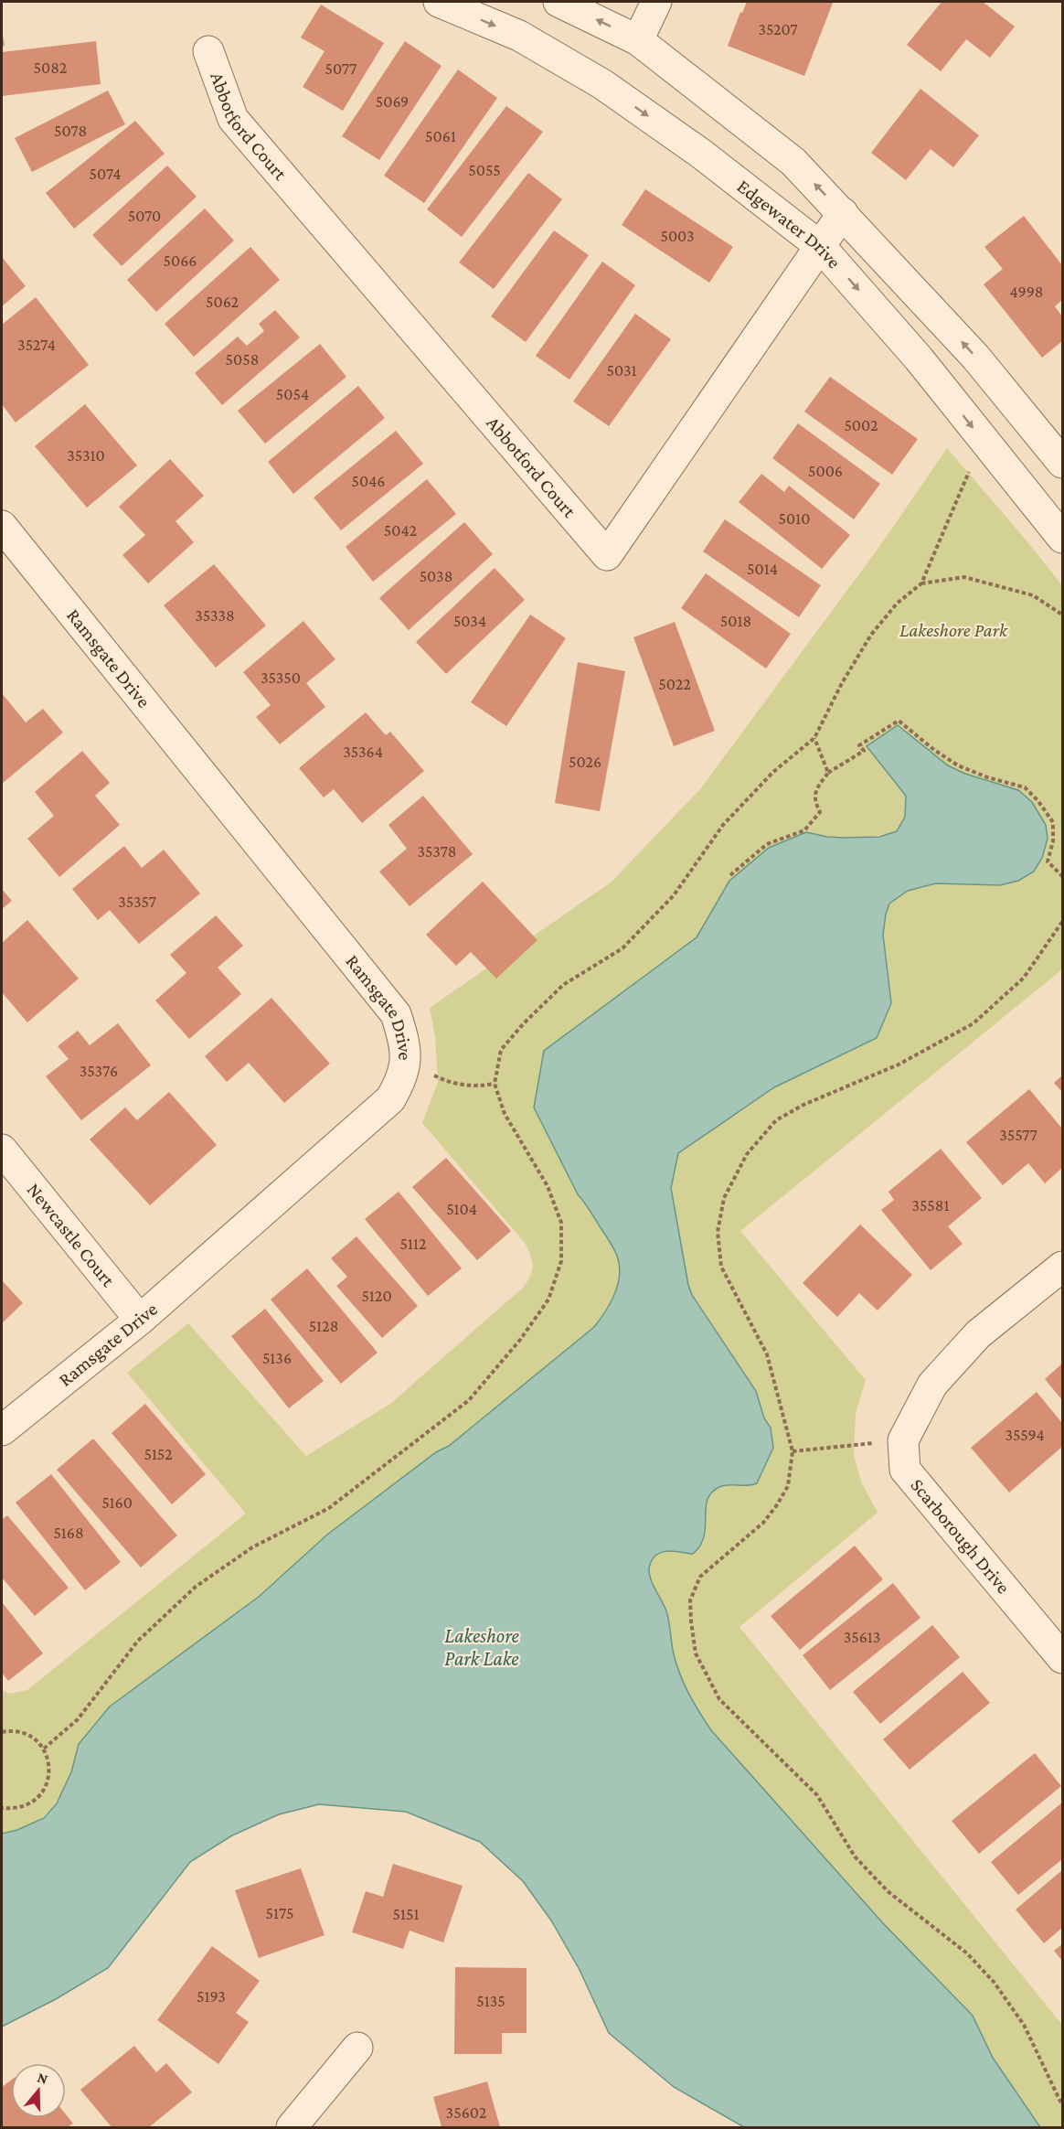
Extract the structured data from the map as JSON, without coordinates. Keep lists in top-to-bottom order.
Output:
{
  "streets": {
    "street": [
      "Abbotford Court",
      "Edgewater Drive",
      "Ramsgate Drive",
      "Newcastle Court",
      "Scarborough Drive"
    ]
  },
  "crossings": [
    ["Abbotford Court", "Edgewater Drive"],
    ["Ramsgate Drive", "Newcastle Court"]
  ],
  "water": ["Lakeshore Park Lake"],
  "parks": ["Lakeshore Park"],
  "house_numbers": [
    "35207",
    "5082",
    "5077",
    "5069",
    "5078",
    "5061",
    "5055",
    "5074",
    "5070",
    "5003",
    "5066",
    "4998",
    "5062",
    "35274",
    "5058",
    "5031",
    "5054",
    "5002",
    "35310",
    "5006",
    "5046",
    "5010",
    "5042",
    "5014",
    "5038",
    "35338",
    "5034",
    "5018",
    "35350",
    "5022",
    "35364",
    "5026",
    "35378",
    "35357",
    "35376",
    "35577",
    "35581",
    "5104",
    "5112",
    "5120",
    "5128",
    "5136",
    "35594",
    "5152",
    "5160",
    "5168",
    "35613",
    "5175",
    "5151",
    "5193",
    "5135",
    "35602"
  ],
  "north": "top"
}
